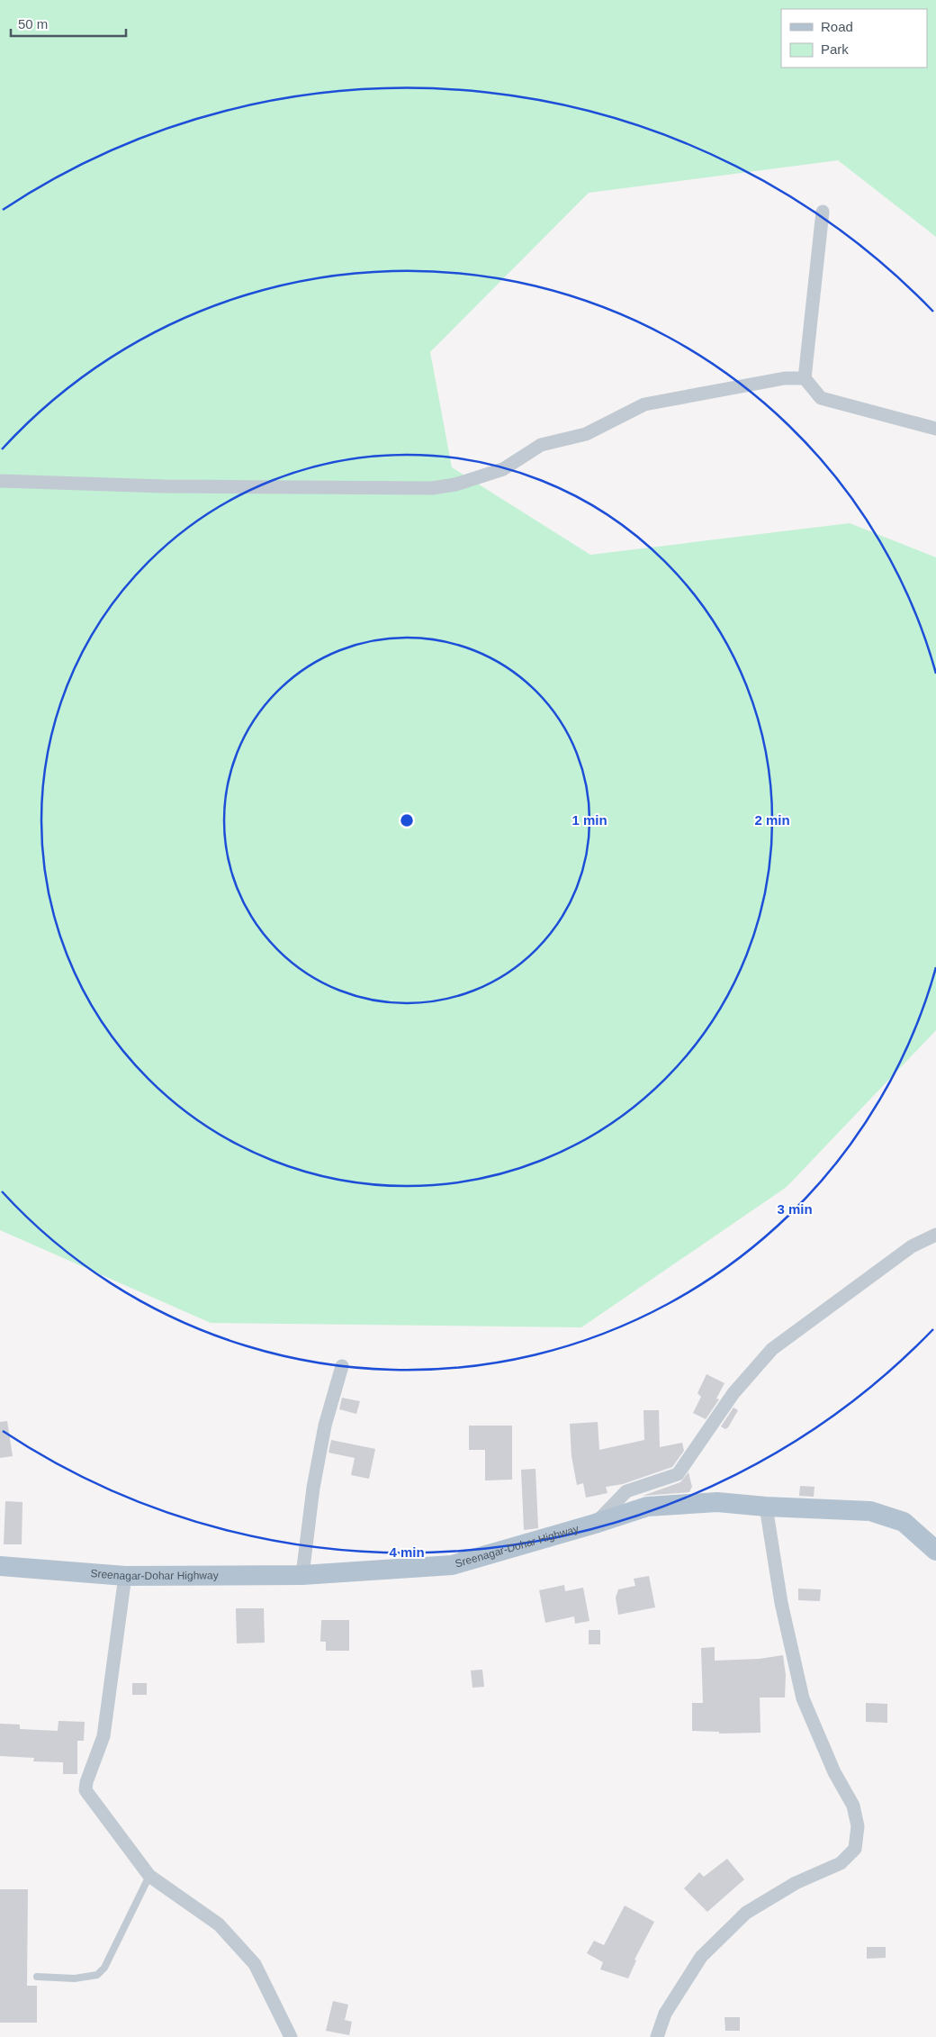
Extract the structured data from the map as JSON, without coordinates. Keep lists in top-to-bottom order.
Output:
{
  "streets": {
    "main road": ["Sreenagar-Dohar Highway"]
  },
  "legend": ["Road", "Park"],
  "scale_bar": "50 m",
  "rings": [
    "1 min",
    "2 min",
    "3 min",
    "4 min"
  ]
}
